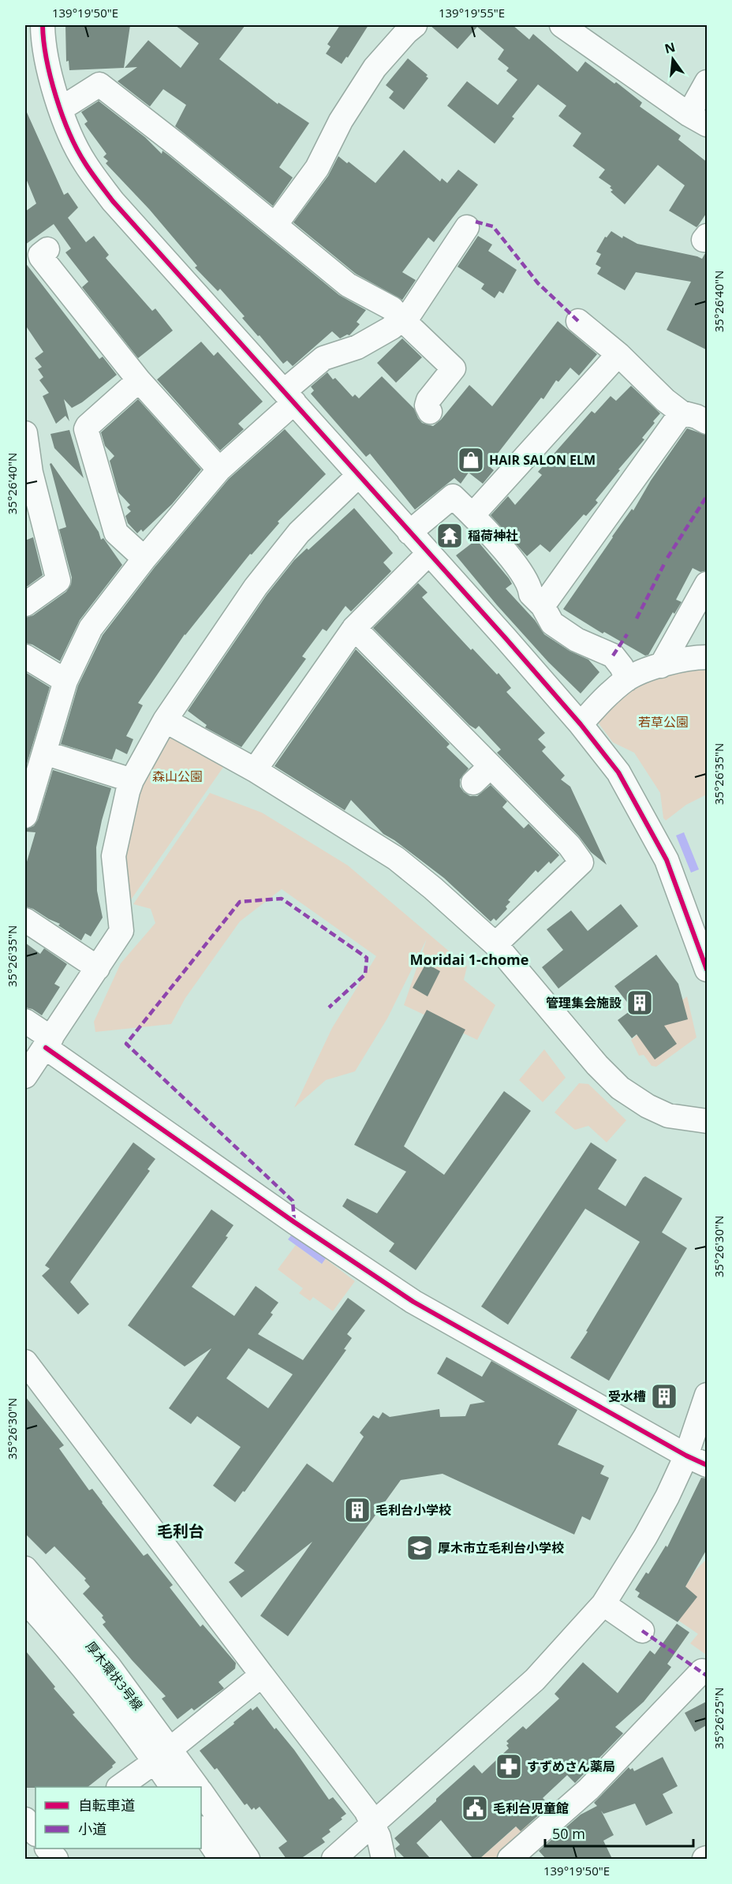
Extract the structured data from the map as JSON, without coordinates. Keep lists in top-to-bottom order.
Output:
{
  "streets": {
    "street": ["厚木環状3号線"]
  },
  "districts": ["Moridai 1-chome", "毛利台"],
  "parks": ["若草公園", "森山公園"],
  "places": {
    "shop": ["HAIR SALON ELM"],
    "temple": ["稲荷神社"],
    "building": ["管理集会施設", "受水槽", "毛利台小学校"],
    "school or university": ["厚木市立毛利台小学校"],
    "pharmacy": ["すずめさん薬局"],
    "public building": ["毛利台児童館"]
  },
  "legend": ["自転車道", "小道"],
  "scale_bar": "50 m",
  "north": "top",
  "coordinates": [
    "139°19'50\"E",
    "139°19'55\"E",
    "35°26'40\"N",
    "35°26'35\"N",
    "35°26'30\"N",
    "35°26'25\"N"
  ]
}
